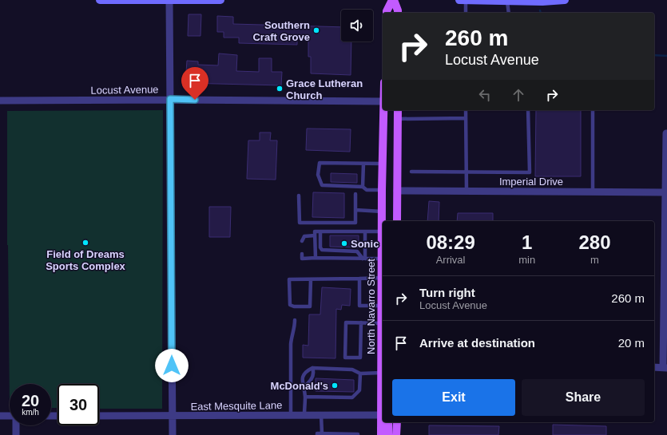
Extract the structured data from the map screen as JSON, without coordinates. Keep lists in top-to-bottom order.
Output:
{
  "streets": {
    "main road": ["North Navarro Street"],
    "street": ["Locust Avenue", "Imperial Drive", "East Mesquite Lane"]
  },
  "crossings": [
    ["North Navarro Street", "East Mesquite Lane"]
  ],
  "places": [
    "Southern Craft Grove",
    "Grace Lutheran Church",
    "Field of Dreams Sports Complex",
    "Sonic",
    "McDonald's"
  ],
  "page": {
    "turn": ["260 m", "Locust Avenue"],
    "eta": [
      "08:29",
      "Arrival",
      "1",
      "min",
      "280",
      "m"
    ],
    "list": [
      {
        "name": "Turn right",
        "note": "Locust Avenue",
        "value": "260 m"
      },
      {
        "name": "Arrive at destination",
        "value": "20 m"
      }
    ],
    "buttons": ["Exit", "Share"],
    "speed": "20 km/h",
    "limit": "30"
  }
}
